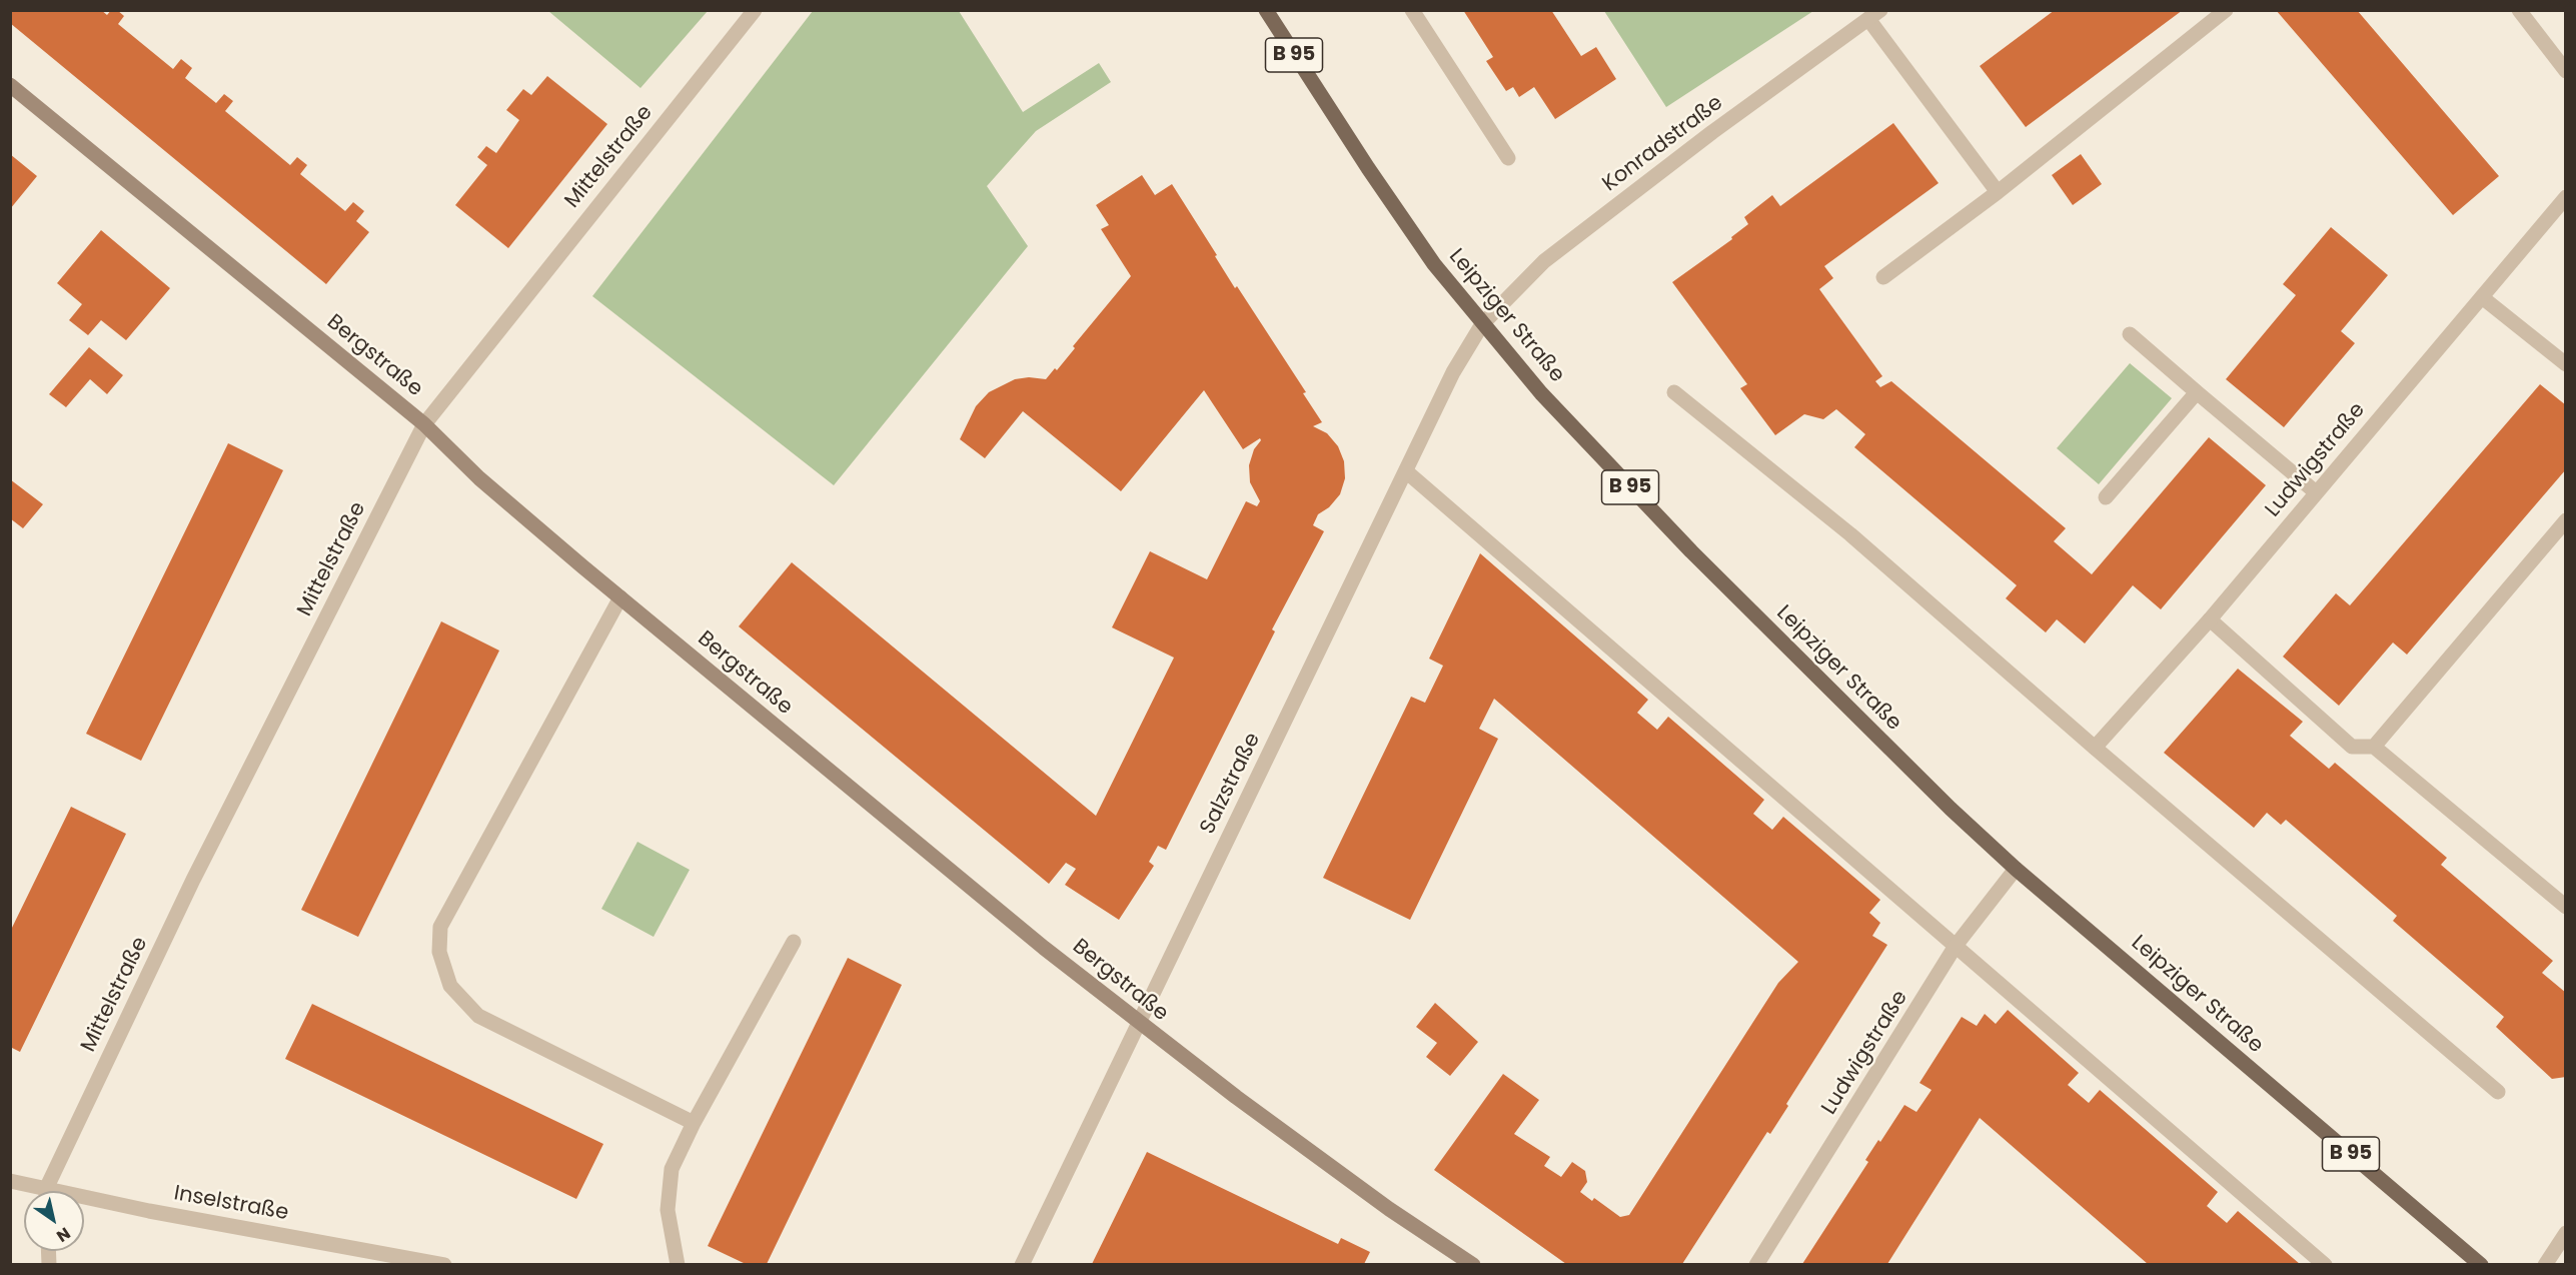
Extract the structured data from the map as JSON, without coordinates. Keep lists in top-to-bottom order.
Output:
{
  "streets": {
    "main road": ["B 95", "Leipziger Straße", "Bergstraße"],
    "street": [
      "Konradstraße",
      "Mittelstraße",
      "Ludwigstraße",
      "Salzstraße",
      "Inselstraße"
    ]
  },
  "crossings": [
    ["Konradstraße", "Leipziger Straße"],
    ["Konradstraße", "Salzstraße"],
    ["Mittelstraße", "Bergstraße"],
    ["Leipziger Straße", "Ludwigstraße"],
    ["Leipziger Straße", "Salzstraße"],
    ["Bergstraße", "Salzstraße"]
  ],
  "north": "bottom right"
}
